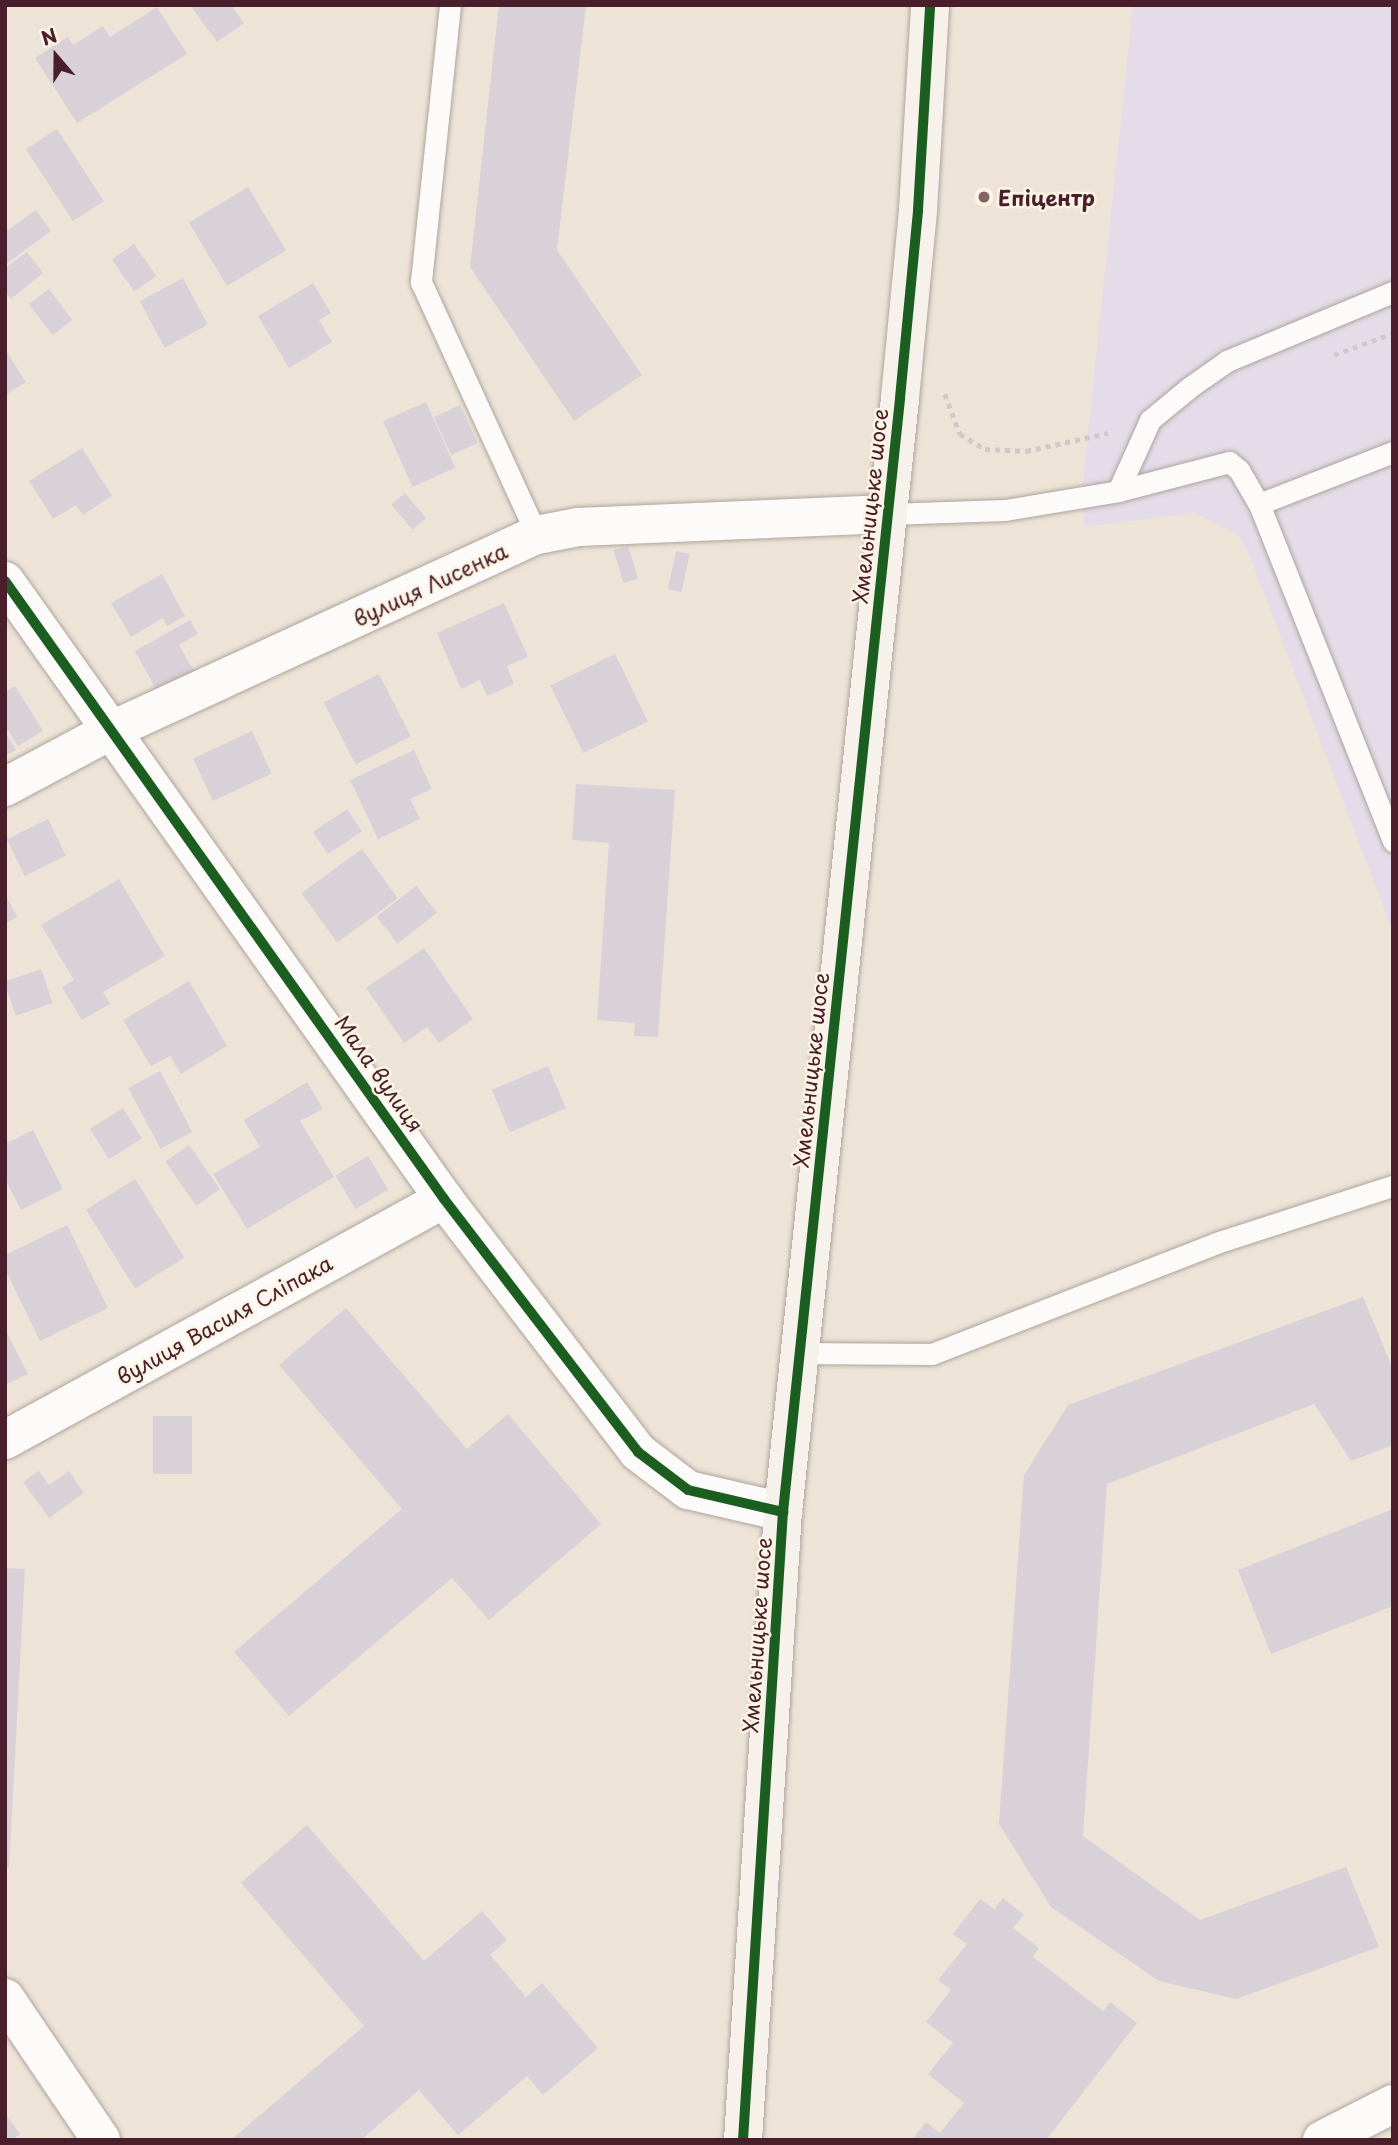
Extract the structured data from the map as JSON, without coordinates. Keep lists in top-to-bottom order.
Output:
{
  "streets": {
    "street": [
      "Хмельницьке шосе",
      "вулиця Лисенка",
      "Мала вулиця",
      "вулиця Василя Сліпака"
    ]
  },
  "crossings": [
    ["Хмельницьке шосе", "вулиця Лисенка"],
    ["Хмельницьке шосе", "Мала вулиця"],
    ["вулиця Лисенка", "Мала вулиця"],
    ["Мала вулиця", "вулиця Василя Сліпака"]
  ],
  "places": ["Епіцентр"],
  "north": "top"
}
